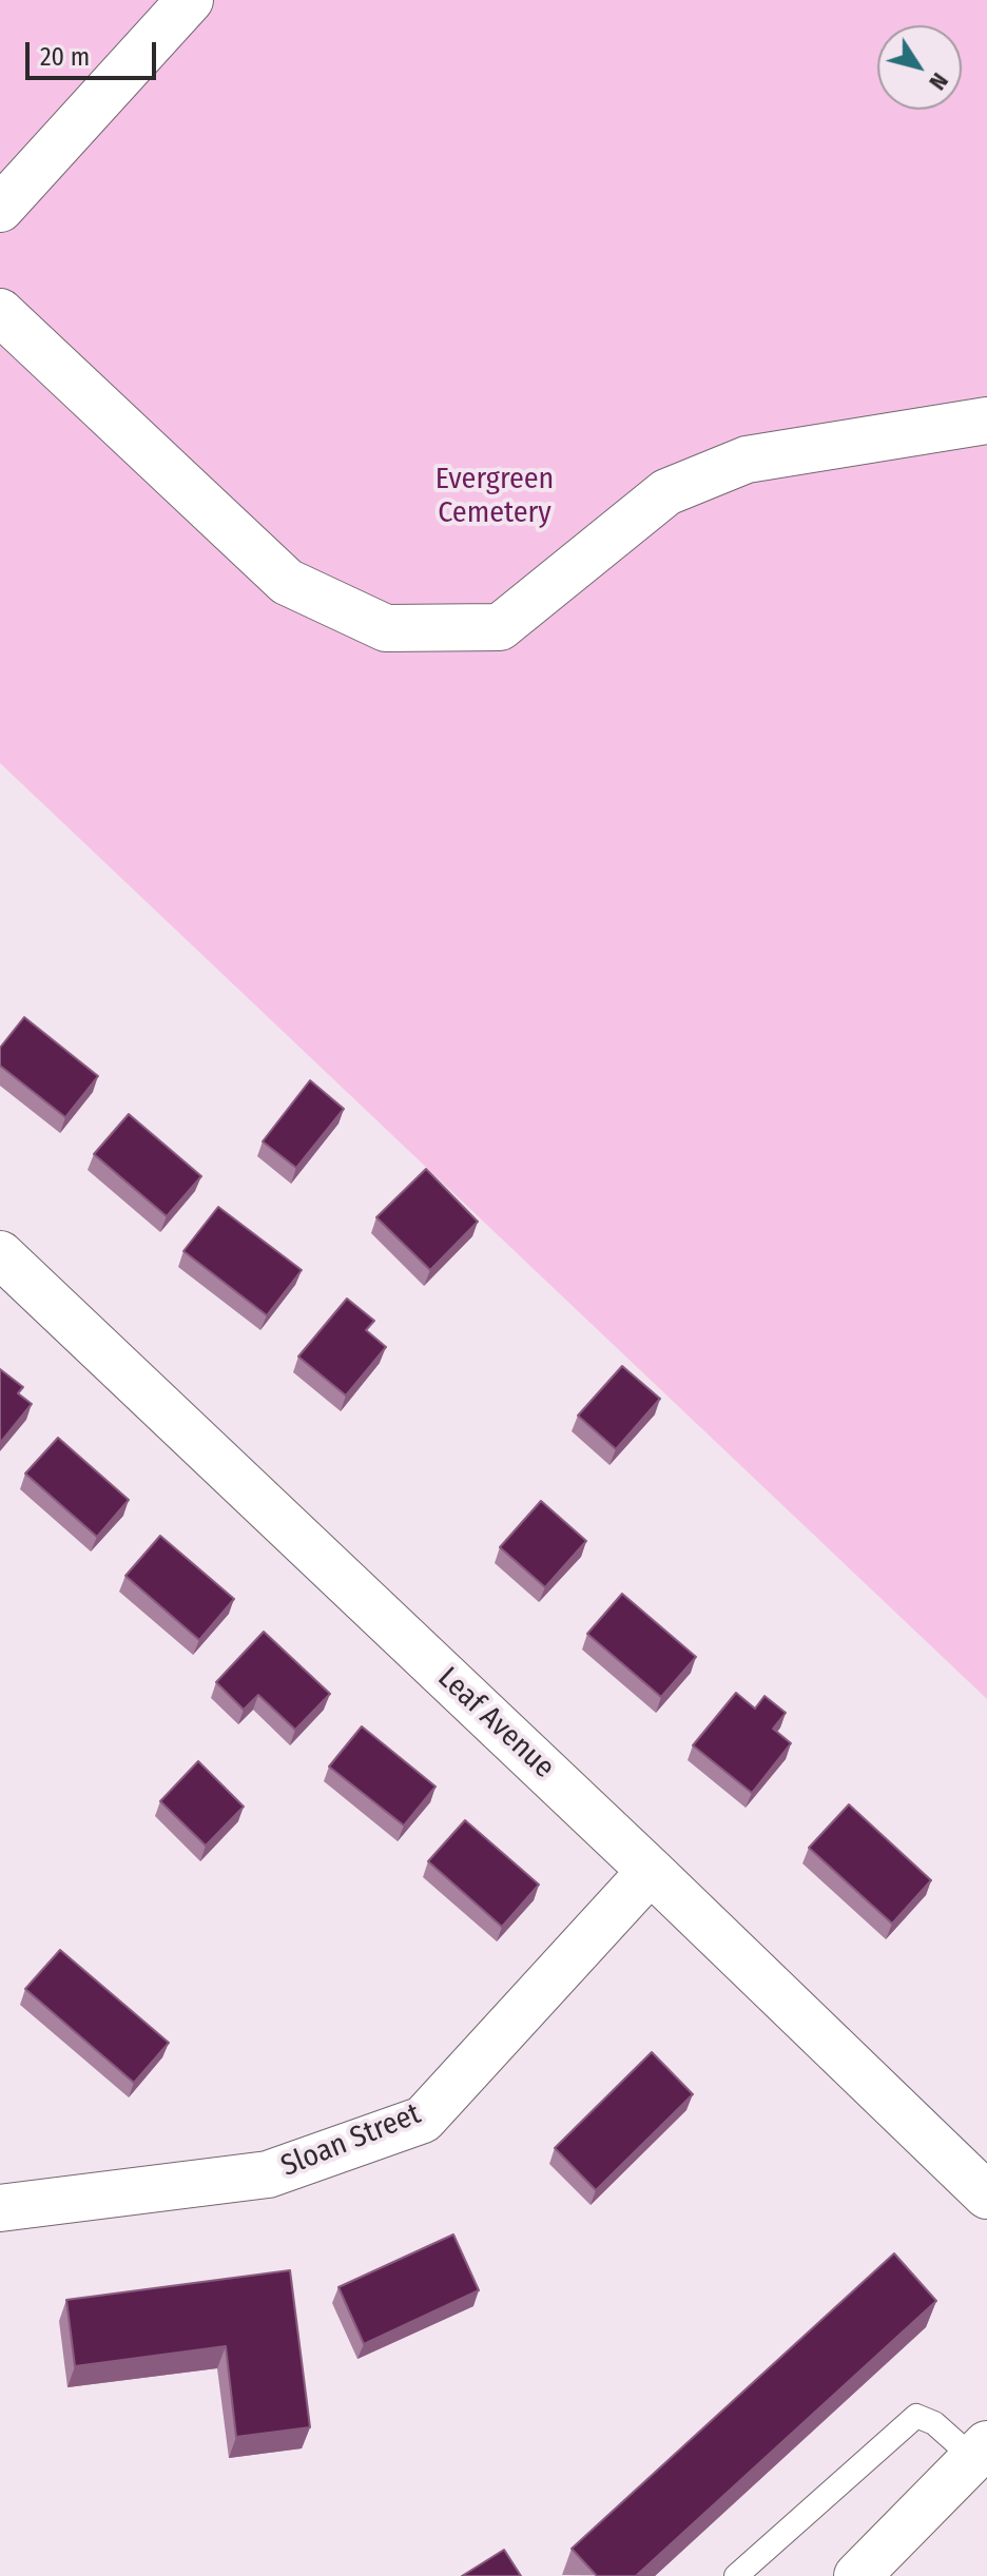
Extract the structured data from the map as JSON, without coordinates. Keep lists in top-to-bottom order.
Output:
{
  "streets": {
    "street": ["Leaf Avenue", "Sloan Street"]
  },
  "crossings": [
    ["Leaf Avenue", "Sloan Street"]
  ],
  "parks": ["Evergreen Cemetery"],
  "scale_bar": "20 m",
  "north": "bottom right"
}
